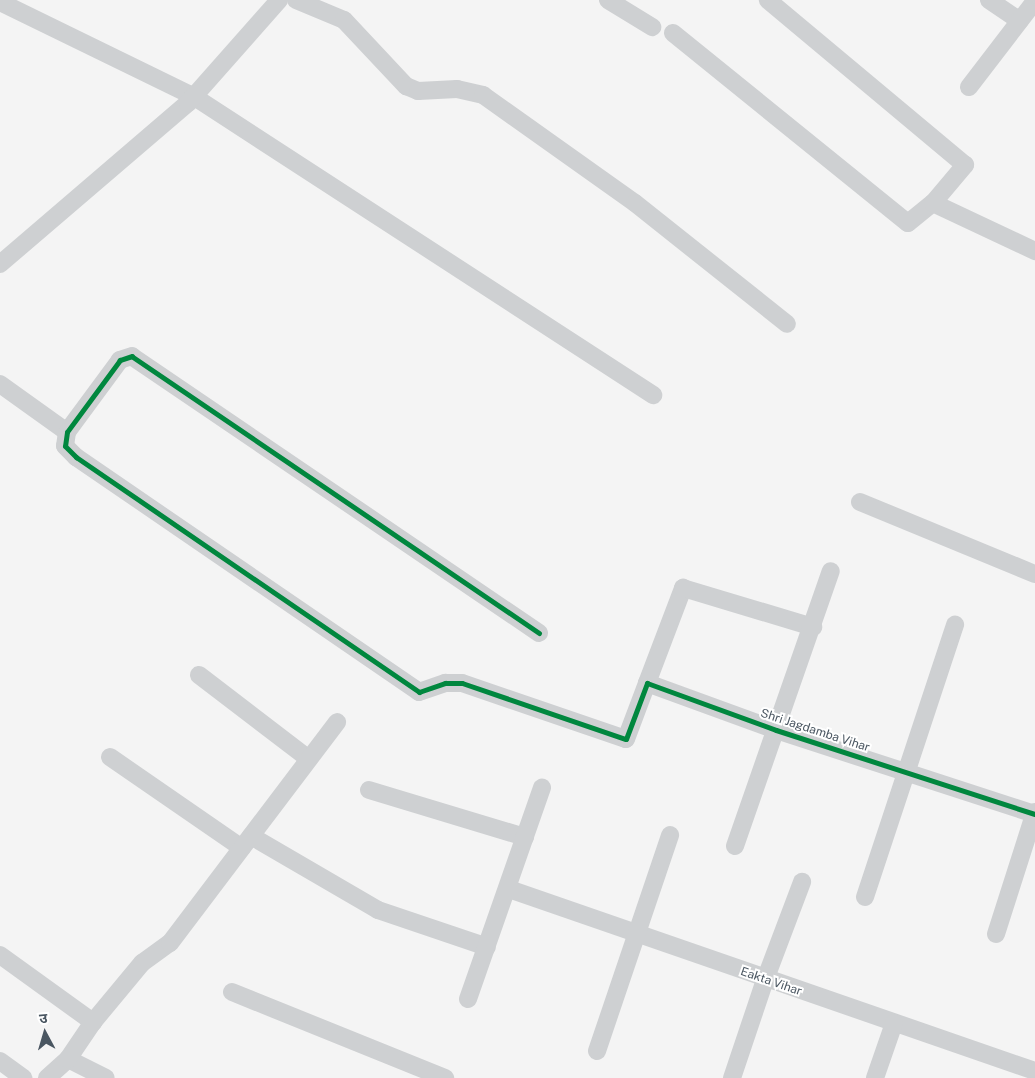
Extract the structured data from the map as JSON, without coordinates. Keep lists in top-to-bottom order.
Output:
{
  "streets": {
    "street": ["Shri Jagdamba Vihar", "Eakta Vihar"]
  },
  "north": "top"
}
